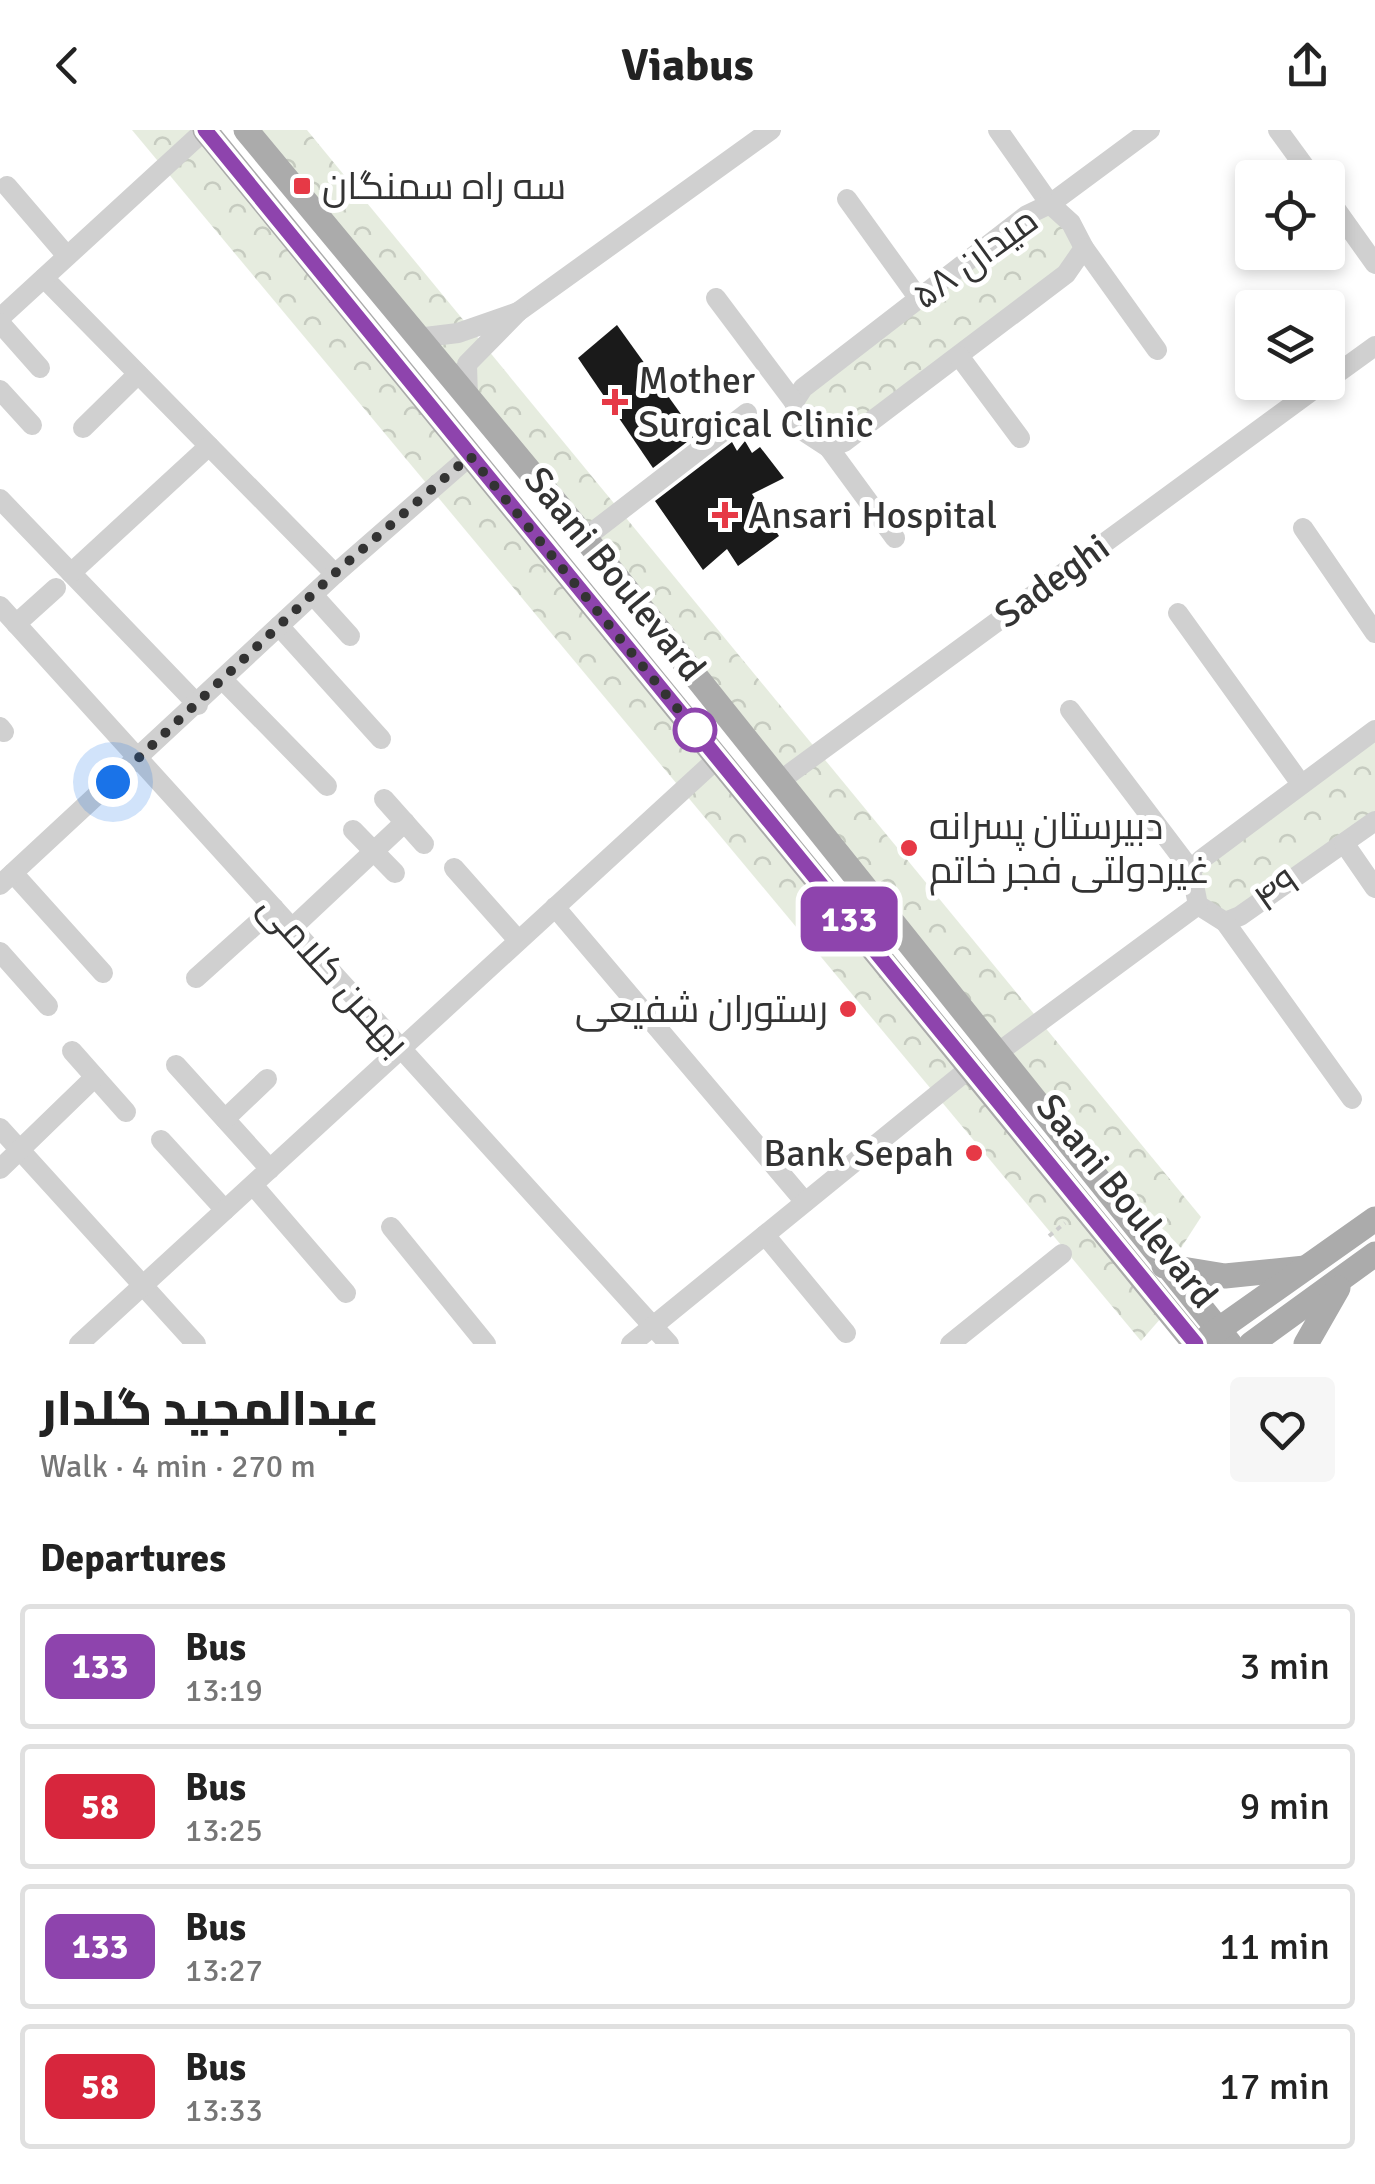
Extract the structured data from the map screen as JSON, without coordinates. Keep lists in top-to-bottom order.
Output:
{
  "streets": {
    "main road": ["Saani Boulevard"],
    "street": [
      "میدان ۵۸",
      "Sadeghi",
      "۴۹",
      "بهمن کلامی"
    ]
  },
  "crossings": [
    ["Saani Boulevard", "Sadeghi"]
  ],
  "places": {
    "transit": ["سه راه سمنگان"],
    "health": ["Mother Surgical Clinic", "Ansari Hospital"],
    "other": ["دبیرستان پسرانه غیردولتی فجر خاتم", "رستوران شفیعی", "Bank Sepah"]
  },
  "lines": ["bus line 133"],
  "page": {
    "header": "Viabus",
    "on_map": "133",
    "heading": [
      ["عبدالمجید گلدار", "Walk · 4 min · 270 m"],
      "Departures"
    ],
    "list": [
      {
        "mark": "133",
        "name": "Bus",
        "note": "13:19",
        "value": "3 min"
      },
      {
        "mark": "58",
        "name": "Bus",
        "note": "13:25",
        "value": "9 min"
      },
      {
        "mark": "133",
        "name": "Bus",
        "note": "13:27",
        "value": "11 min"
      },
      {
        "mark": "58",
        "name": "Bus",
        "note": "13:33",
        "value": "17 min"
      }
    ]
  }
}
